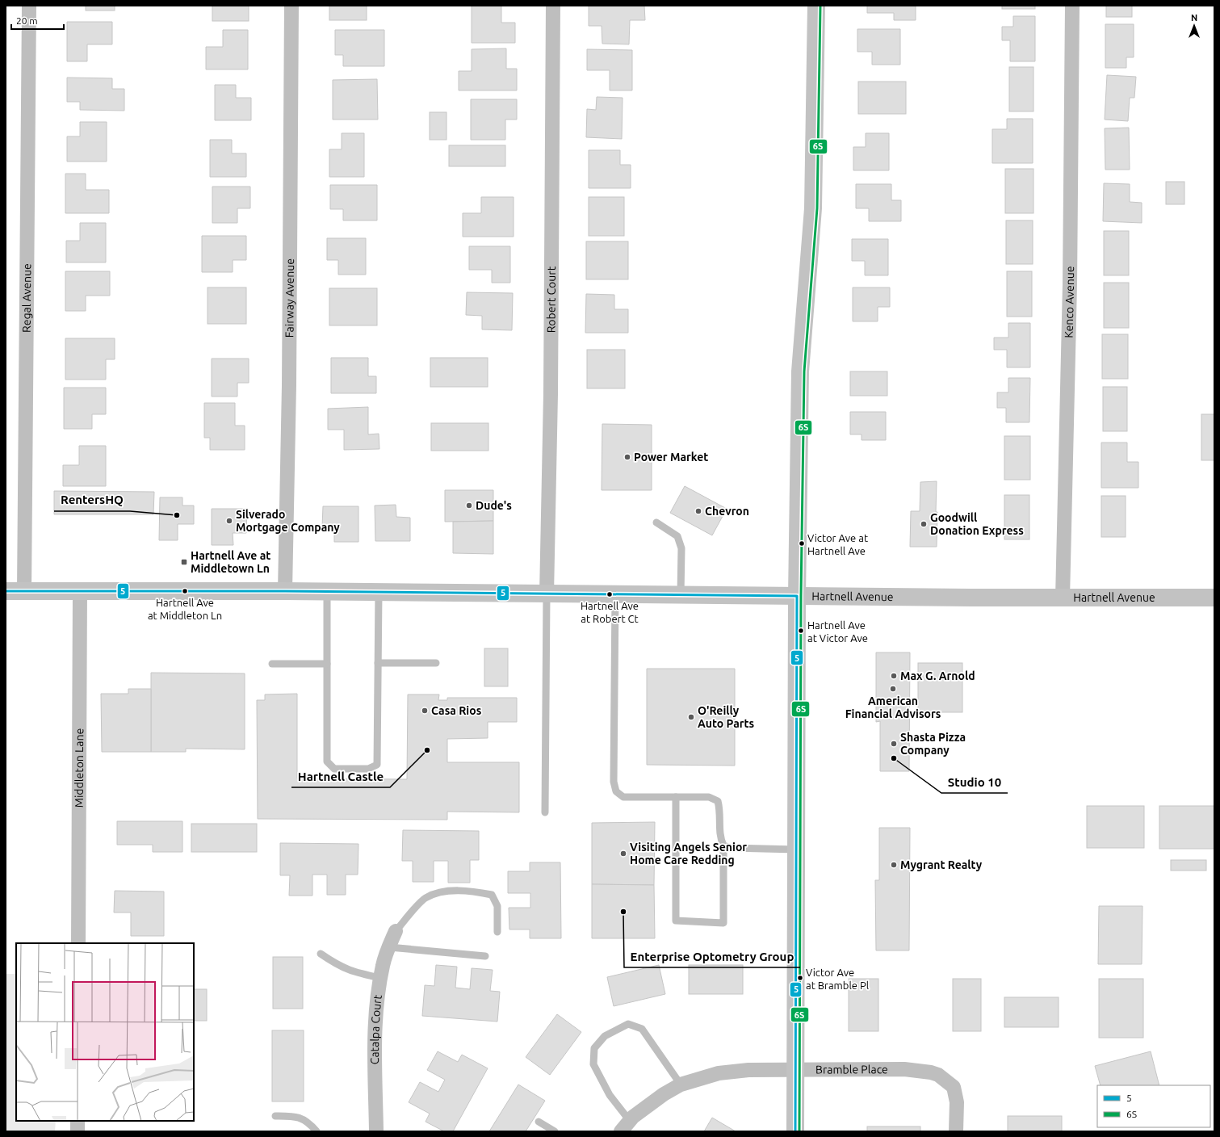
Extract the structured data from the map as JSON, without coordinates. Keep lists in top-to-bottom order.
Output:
{
  "streets": {
    "main road": ["Hartnell Avenue"],
    "street": [
      "Regal Avenue",
      "Fairway Avenue",
      "Robert Court",
      "Kenco Avenue",
      "Middleton Lane",
      "Catalpa Court",
      "Bramble Place"
    ]
  },
  "crossings": [
    ["Regal Avenue", "Hartnell Avenue"],
    ["Fairway Avenue", "Hartnell Avenue"],
    ["Robert Court", "Hartnell Avenue"],
    ["Kenco Avenue", "Hartnell Avenue"],
    ["Hartnell Avenue", "Middleton Lane"]
  ],
  "places": {
    "other": [
      "Power Market",
      "Dude's",
      "Chevron",
      "RentersHQ",
      "Silverado Mortgage Company",
      "Goodwill Donation Express",
      "Victor Ave at Hartnell Ave",
      "Hartnell Ave at Middleton Ln",
      "Hartnell Ave at Robert Ct",
      "Hartnell Ave at Victor Ave",
      "Max G. Arnold",
      "American Financial Advisors",
      "Casa Rios",
      "O'Reilly Auto Parts",
      "Shasta Pizza Company",
      "Hartnell Castle",
      "Studio 10",
      "Visiting Angels Senior Home Care Redding",
      "Mygrant Realty",
      "Enterprise Optometry Group",
      "Victor Ave at Bramble Pl"
    ],
    "transit": ["Hartnell Ave at Middletown Ln"]
  },
  "lines": ["transit line 6S", "transit line 5"],
  "legend": ["5", "6S"],
  "scale_bar": "20 m",
  "north": "top"
}
